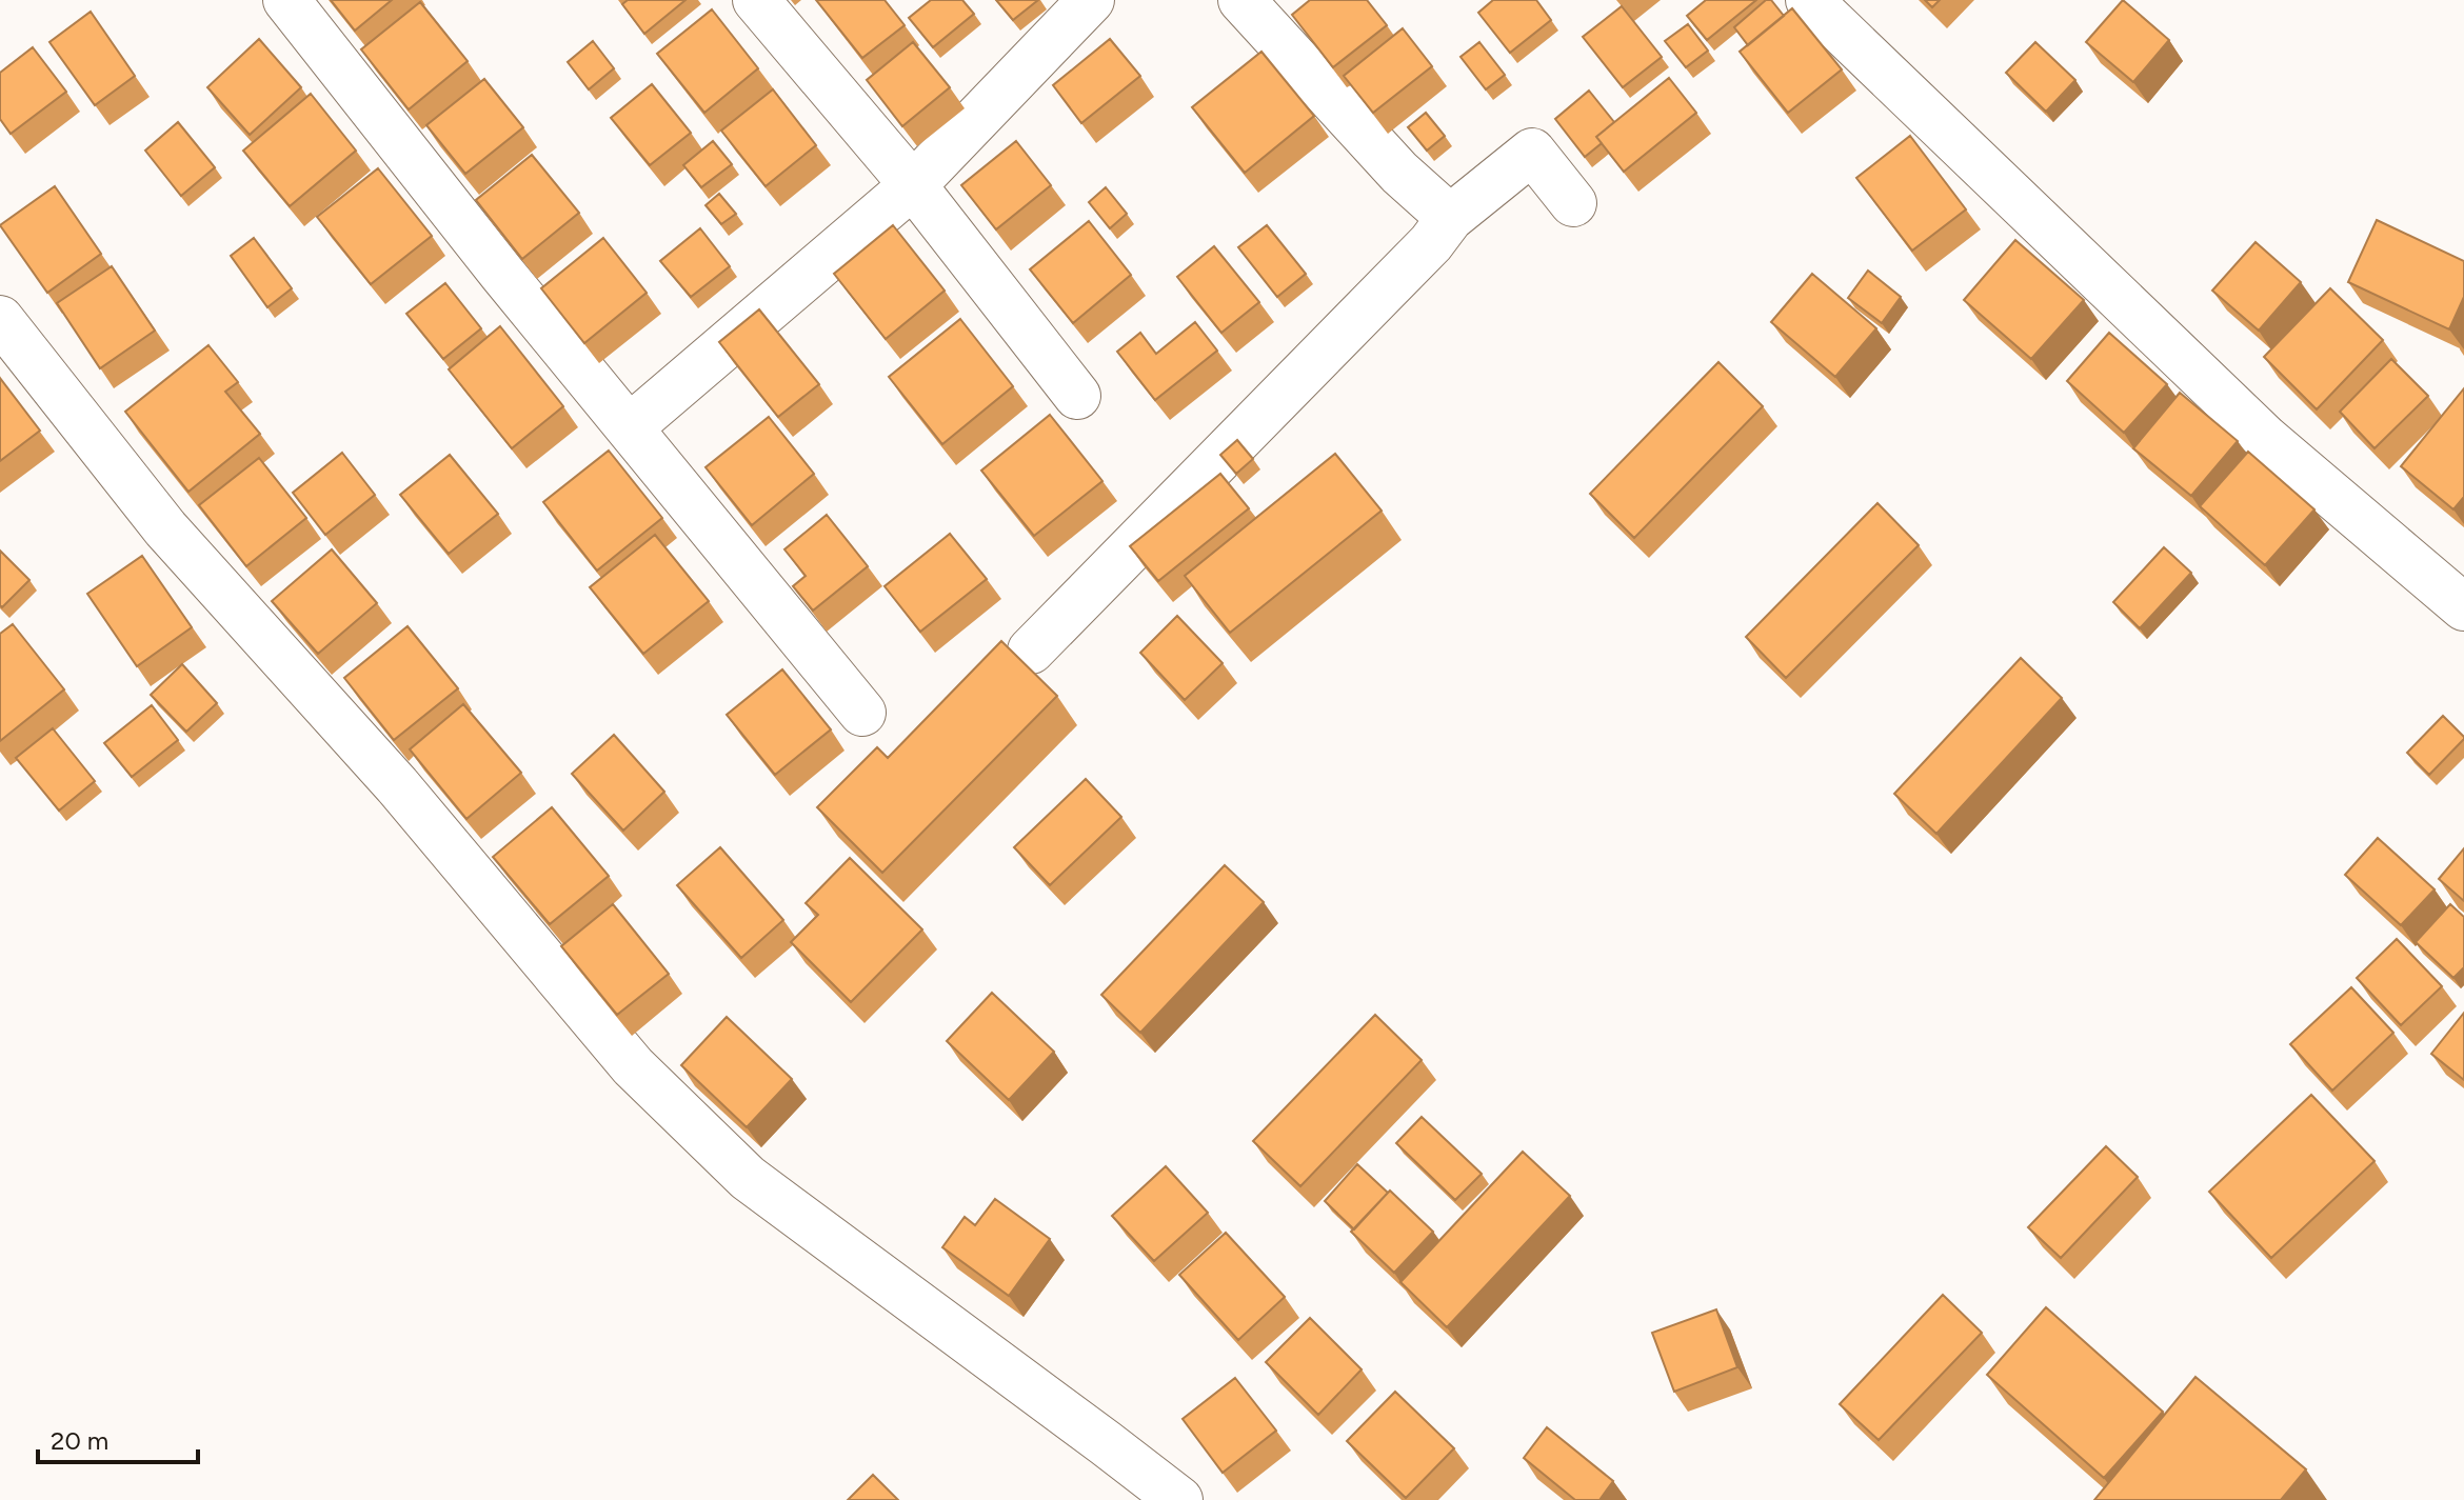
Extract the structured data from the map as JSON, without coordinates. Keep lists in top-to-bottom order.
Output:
{
  "scale_bar": "20 m"
}
